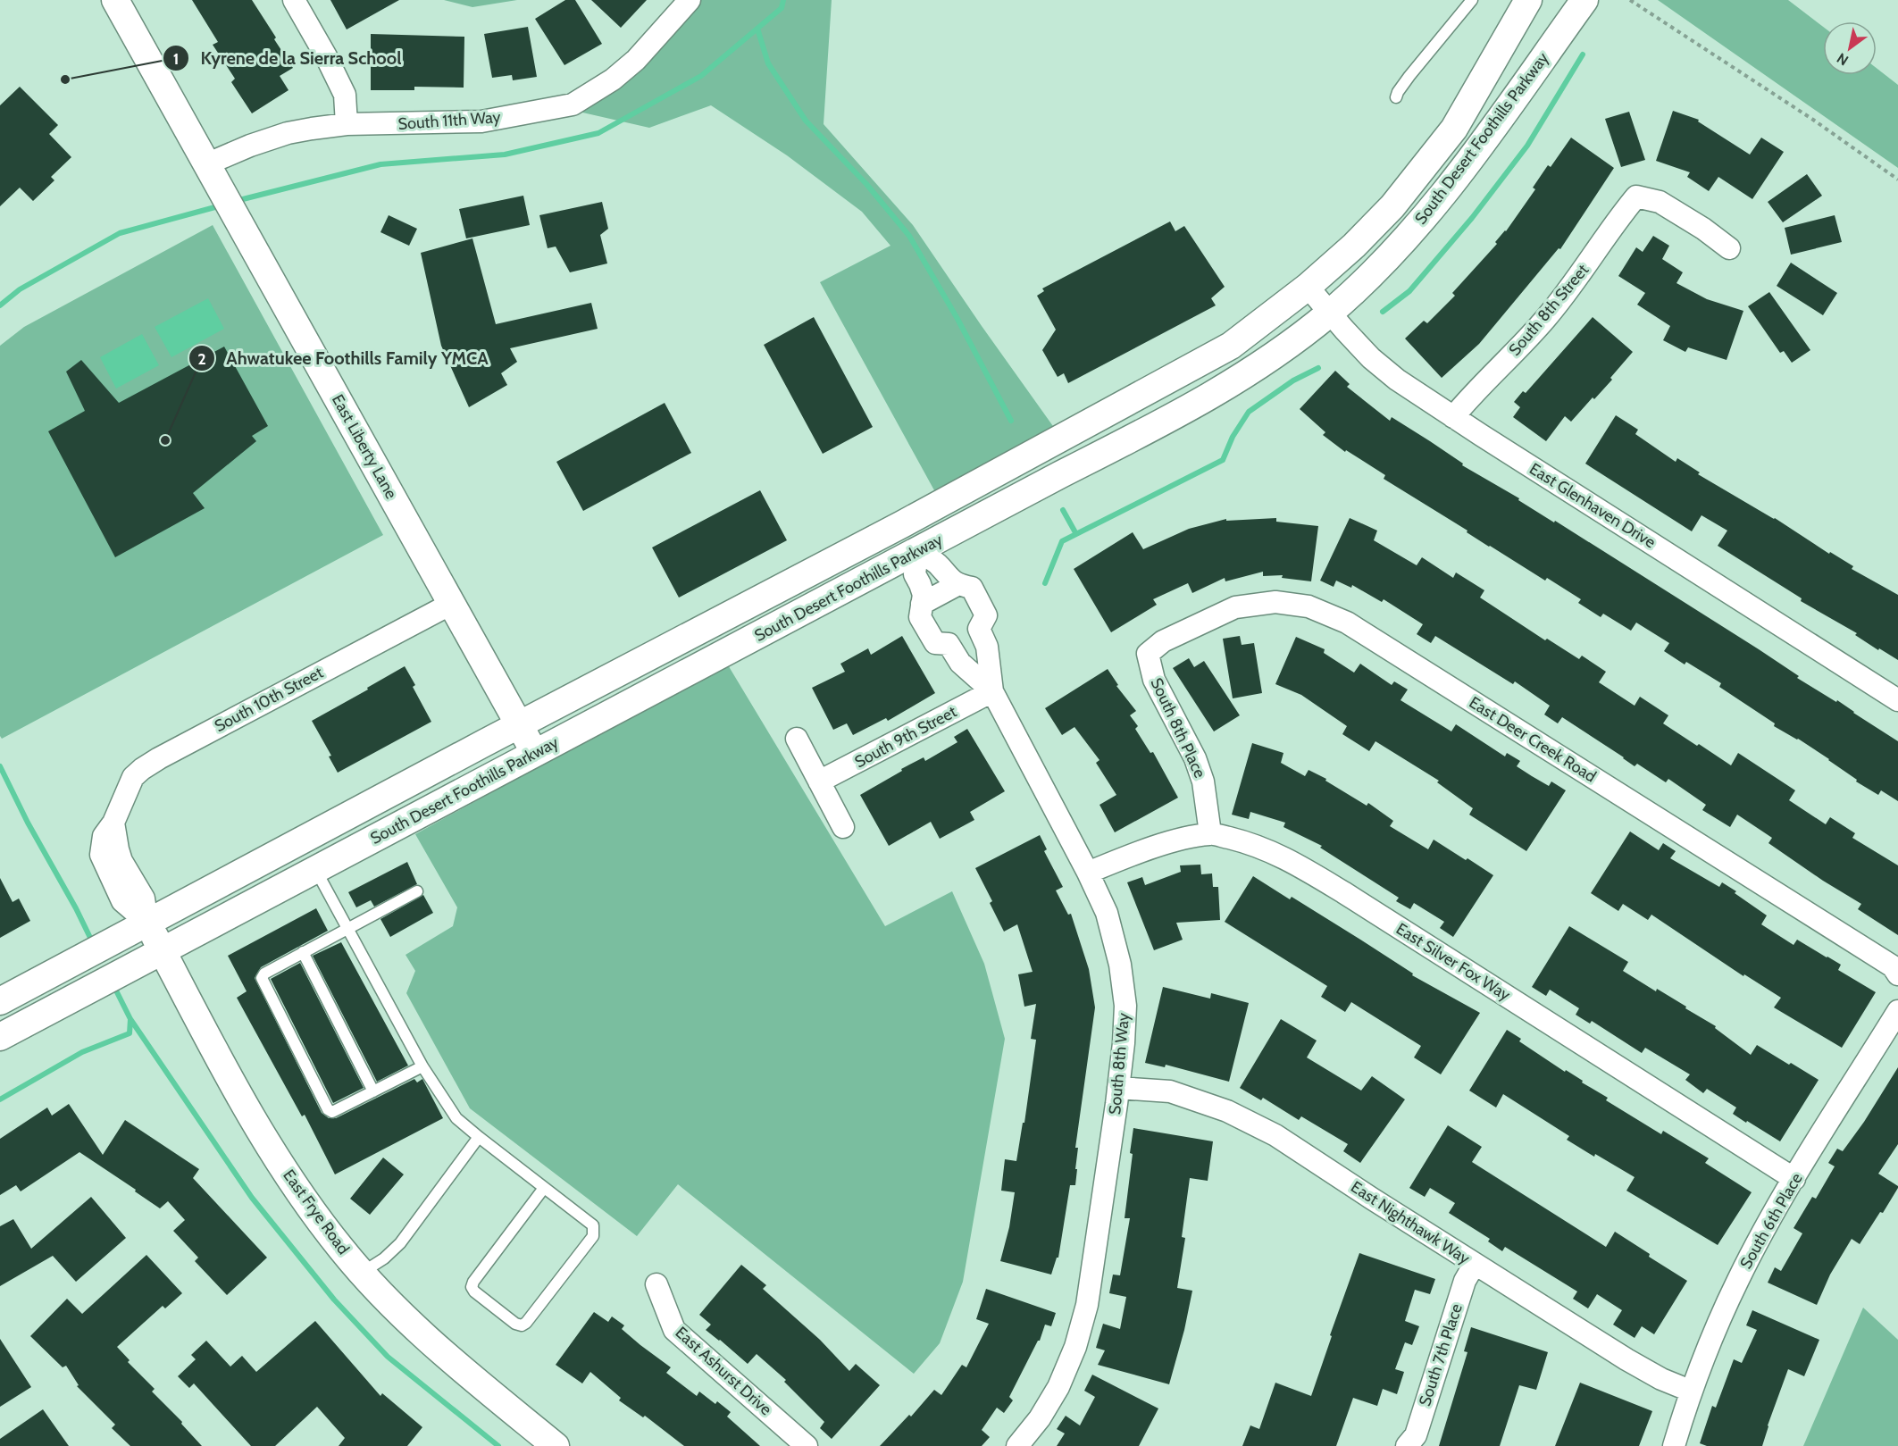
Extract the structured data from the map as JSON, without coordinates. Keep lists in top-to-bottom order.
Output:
{
  "streets": {
    "street": [
      "South 11th Way",
      "South Desert Foothills Parkway",
      "South 8th Street",
      "East Liberty Lane",
      "East Glenhaven Drive",
      "South 10th Street",
      "South 8th Place",
      "South 9th Street",
      "East Deer Creek Road",
      "East Silver Fox Way",
      "South 8th Way",
      "East Frye Road",
      "South 6th Place",
      "East Nighthawk Way",
      "South 7th Place",
      "East Ashurst Drive"
    ]
  },
  "crossings": [
    ["South 11th Way", "East Liberty Lane"],
    ["South Desert Foothills Parkway", "East Liberty Lane"],
    ["South Desert Foothills Parkway", "East Glenhaven Drive"],
    ["South Desert Foothills Parkway", "South 8th Way"],
    ["South Desert Foothills Parkway", "East Frye Road"],
    ["South 8th Street", "East Glenhaven Drive"],
    ["East Liberty Lane", "South 10th Street"],
    ["South 10th Street", "East Frye Road"],
    ["South 8th Place", "East Deer Creek Road"],
    ["South 8th Place", "East Silver Fox Way"],
    ["South 9th Street", "South 8th Way"],
    ["East Silver Fox Way", "South 8th Way"],
    ["East Silver Fox Way", "South 6th Place"],
    ["South 8th Way", "East Nighthawk Way"],
    ["South 6th Place", "East Nighthawk Way"],
    ["East Nighthawk Way", "South 7th Place"]
  ],
  "places": ["Kyrene de la Sierra School", "Ahwatukee Foothills Family YMCA"],
  "north": "bottom left"
}
